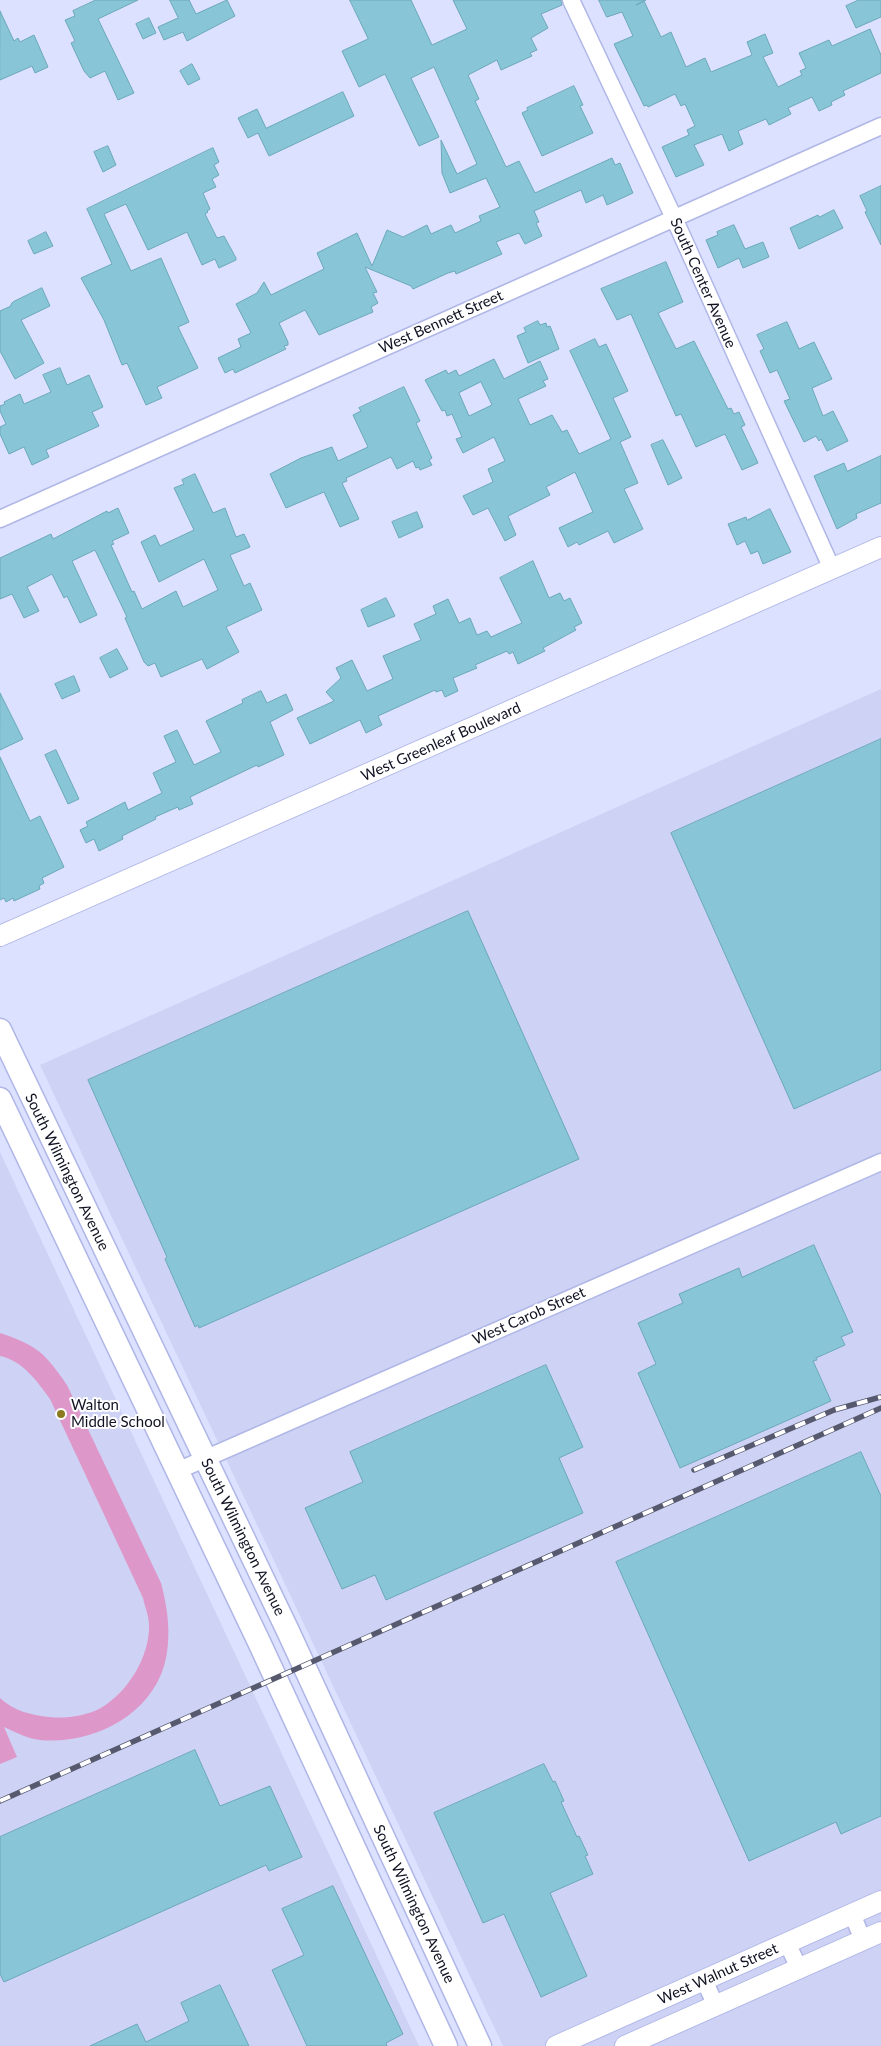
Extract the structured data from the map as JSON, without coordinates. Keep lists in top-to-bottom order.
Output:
{
  "streets": {
    "main road": ["South Wilmington Avenue"],
    "street": [
      "South Center Avenue",
      "West Bennett Street",
      "West Greenleaf Boulevard",
      "West Carob Street",
      "West Walnut Street"
    ]
  },
  "crossings": [
    ["South Center Avenue", "West Bennett Street"],
    ["South Center Avenue", "West Greenleaf Boulevard"],
    ["South Wilmington Avenue", "West Carob Street"]
  ],
  "places": ["Walton Middle School"]
}
